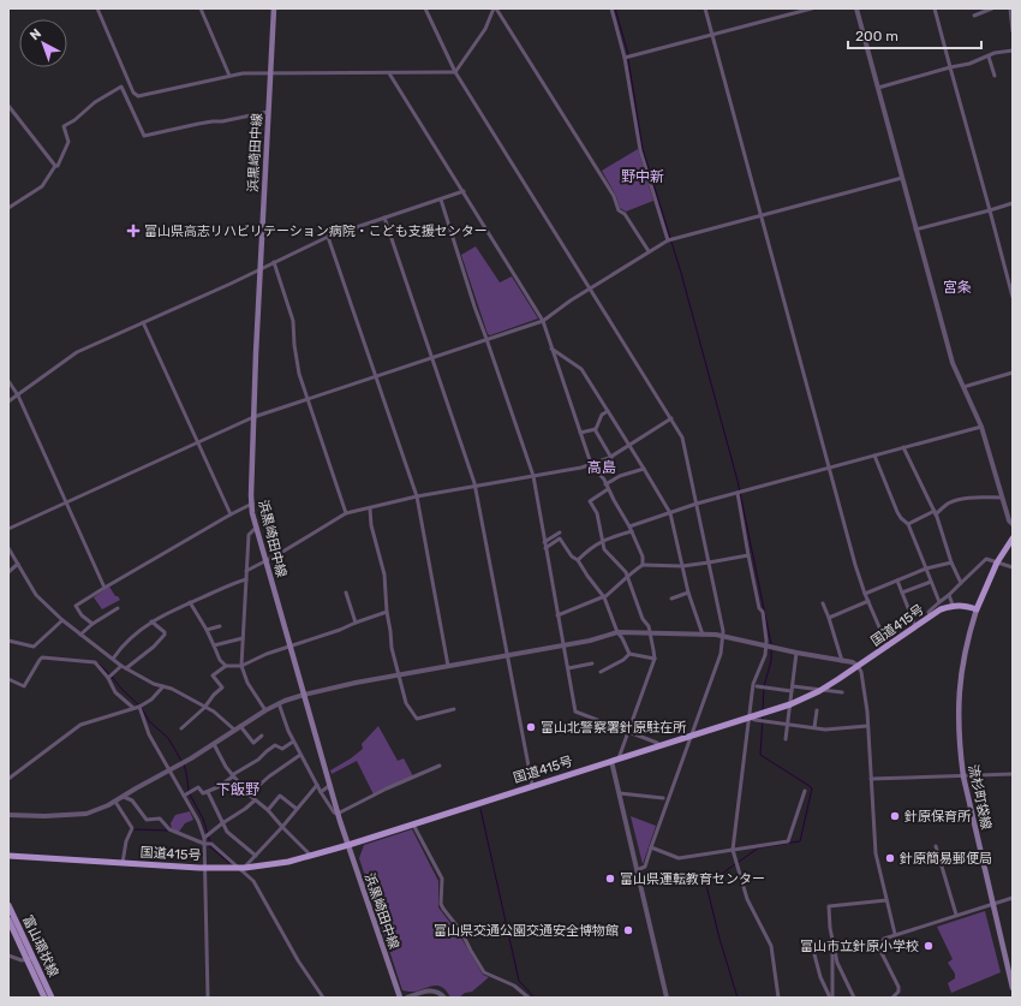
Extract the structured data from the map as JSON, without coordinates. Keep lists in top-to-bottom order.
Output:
{
  "streets": {
    "highway": ["国道415号"],
    "main road": ["浜黒崎田中線", "流杉町袋線", "富山環状線"]
  },
  "crossings": [
    ["浜黒崎田中線", "国道415号"]
  ],
  "districts": [
    "野中新",
    "宮条",
    "高島",
    "下飯野"
  ],
  "places": {
    "health": ["富山県高志リハビリテーション病院・こども支援センター"],
    "other": [
      "富山北警察署針原駐在所",
      "針原保育所",
      "針原簡易郵便局",
      "富山県運転教育センター",
      "富山県交通公園交通安全博物館",
      "富山市立針原小学校"
    ]
  },
  "scale_bar": "200 m",
  "north": "top left"
}
